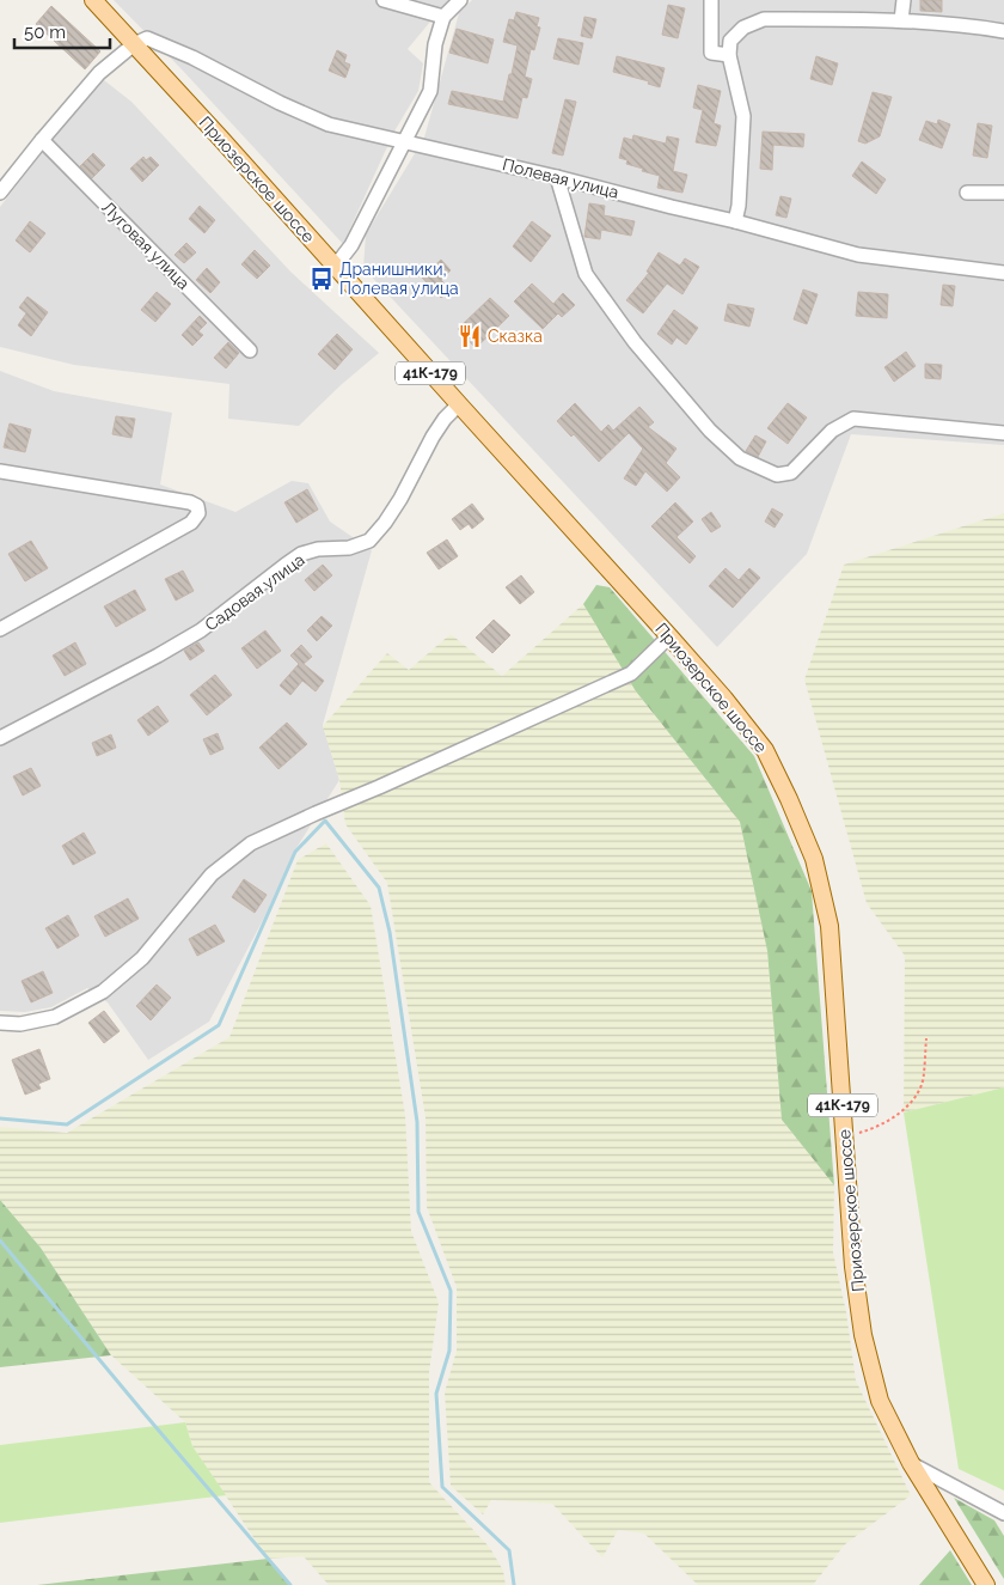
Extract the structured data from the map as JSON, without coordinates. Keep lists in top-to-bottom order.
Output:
{
  "streets": {
    "main road": ["Приозерское шоссе", "41К-179"],
    "street": ["Полевая улица", "Луговая улица", "Садовая улица"]
  },
  "crossings": [
    ["Полевая улица", "Приозерское шоссе"],
    ["Приозерское шоссе", "Садовая улица"]
  ],
  "places": {
    "bus stop": ["Дранишники, Полевая улица"],
    "restaurant": ["Сказка"]
  },
  "scale_bar": "50 m"
}
